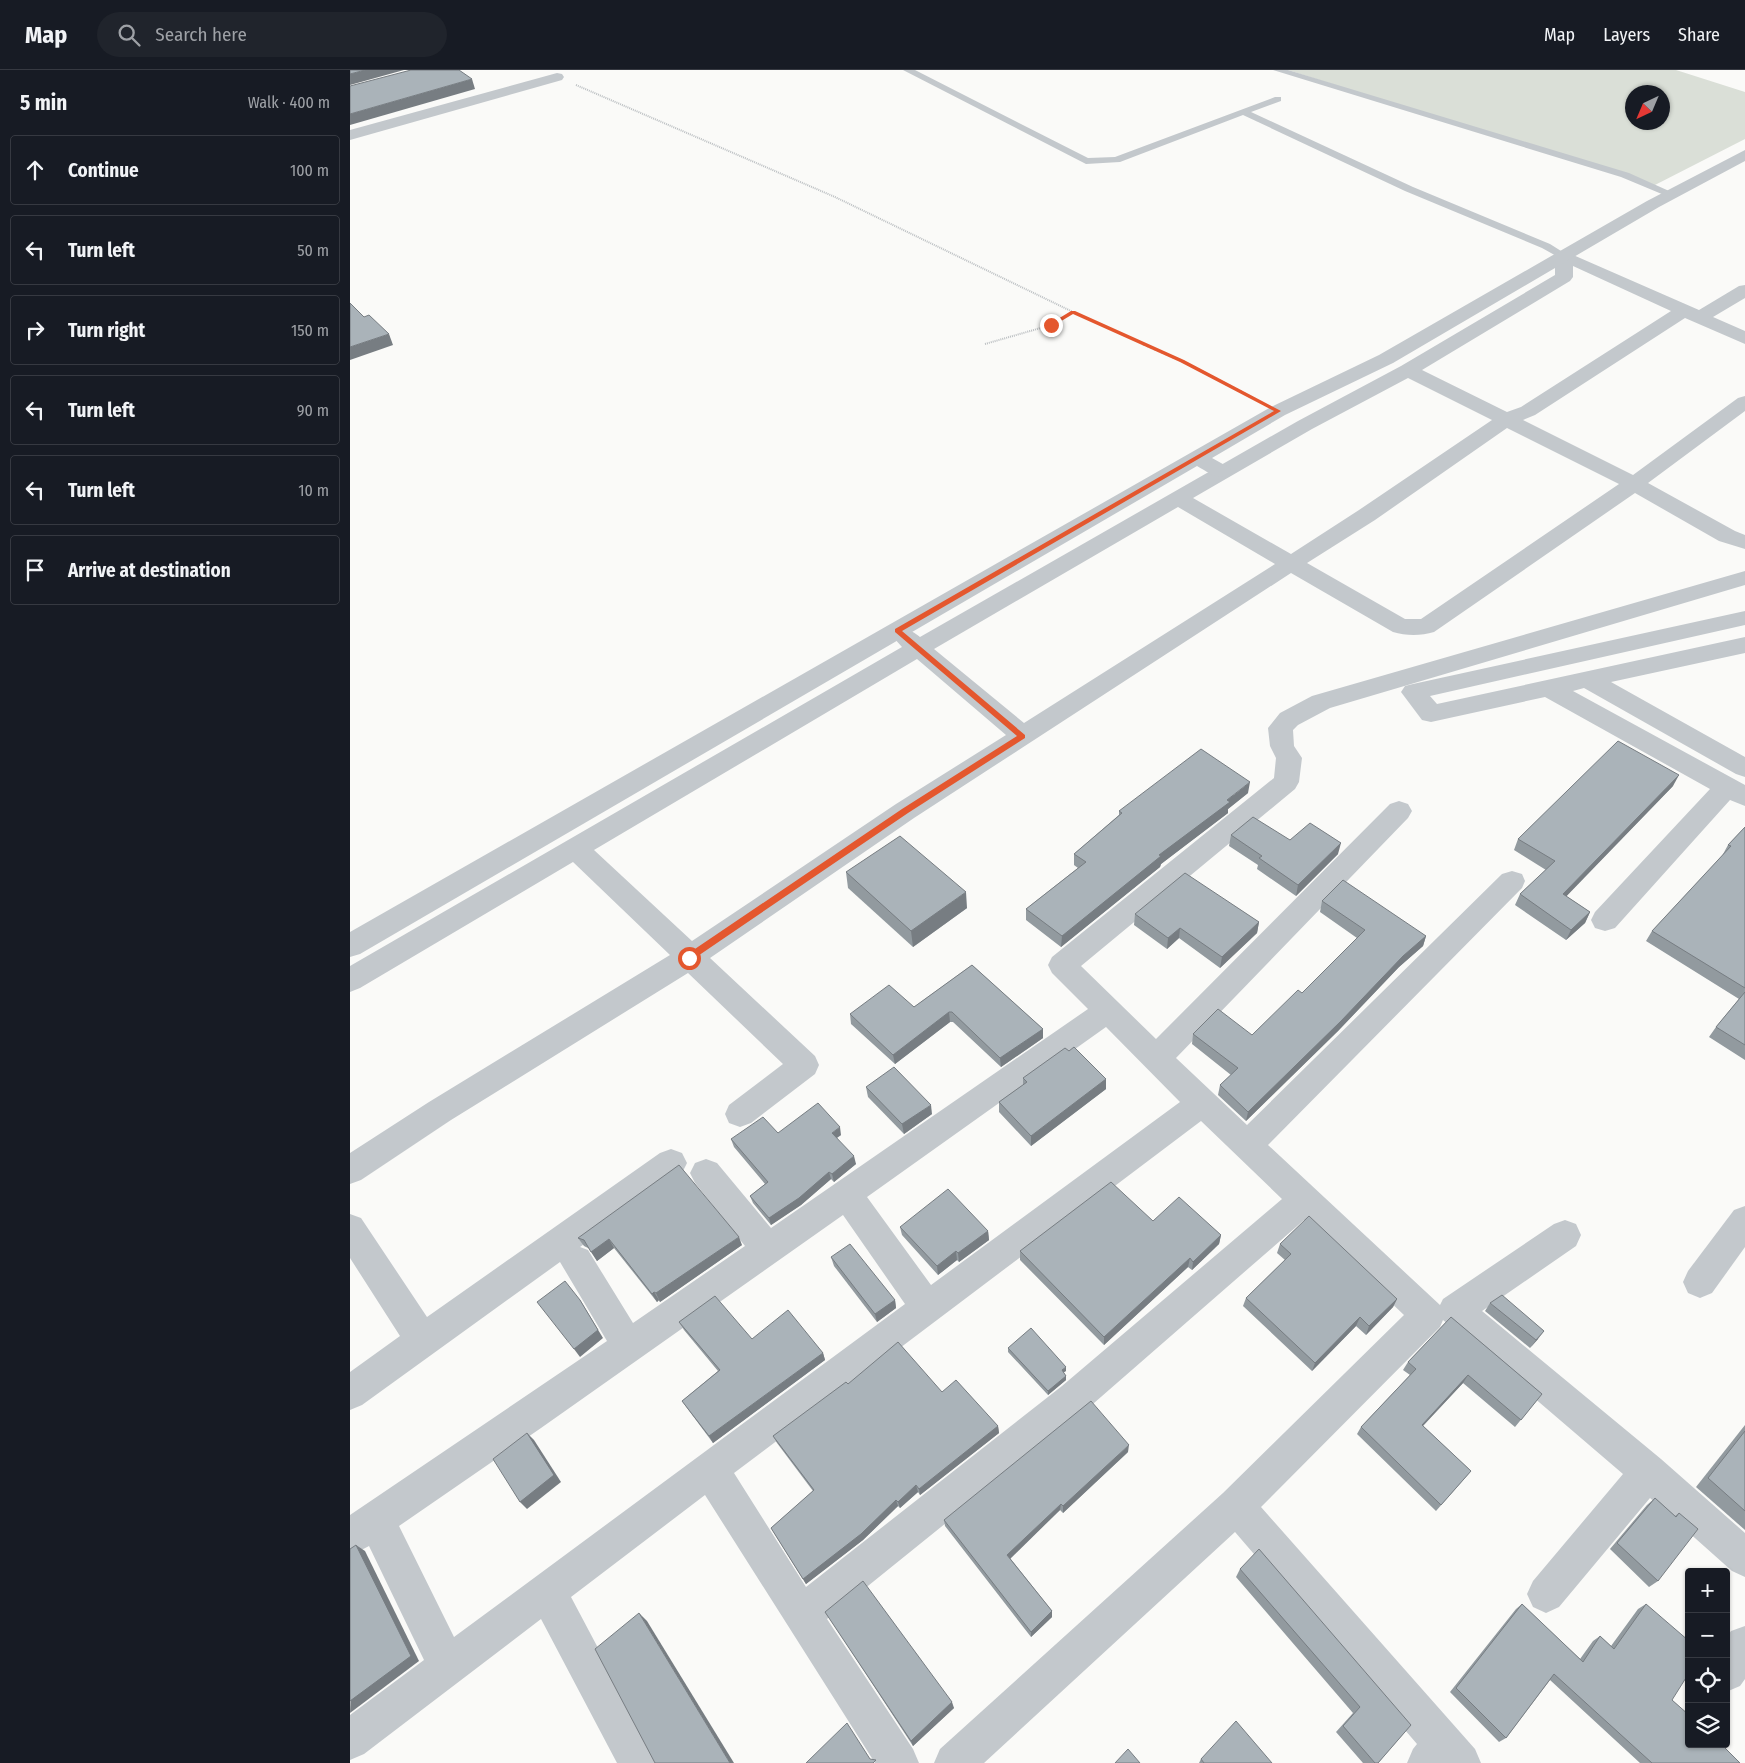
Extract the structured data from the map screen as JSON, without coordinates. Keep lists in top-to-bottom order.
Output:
{
  "north": "bottom left",
  "page": {
    "header": "Map",
    "search": "Search here",
    "nav": ["Map", "Layers", "Share"],
    "heading": ["5 min", "Walk · 400 m"],
    "list": [
      ["Continue", "100 m"],
      ["Turn left", "50 m"],
      ["Turn right", "150 m"],
      ["Turn left", "90 m"],
      ["Turn left", "10 m"],
      "Arrive at destination"
    ],
    "map_buttons": ["+", "−"]
  }
}
